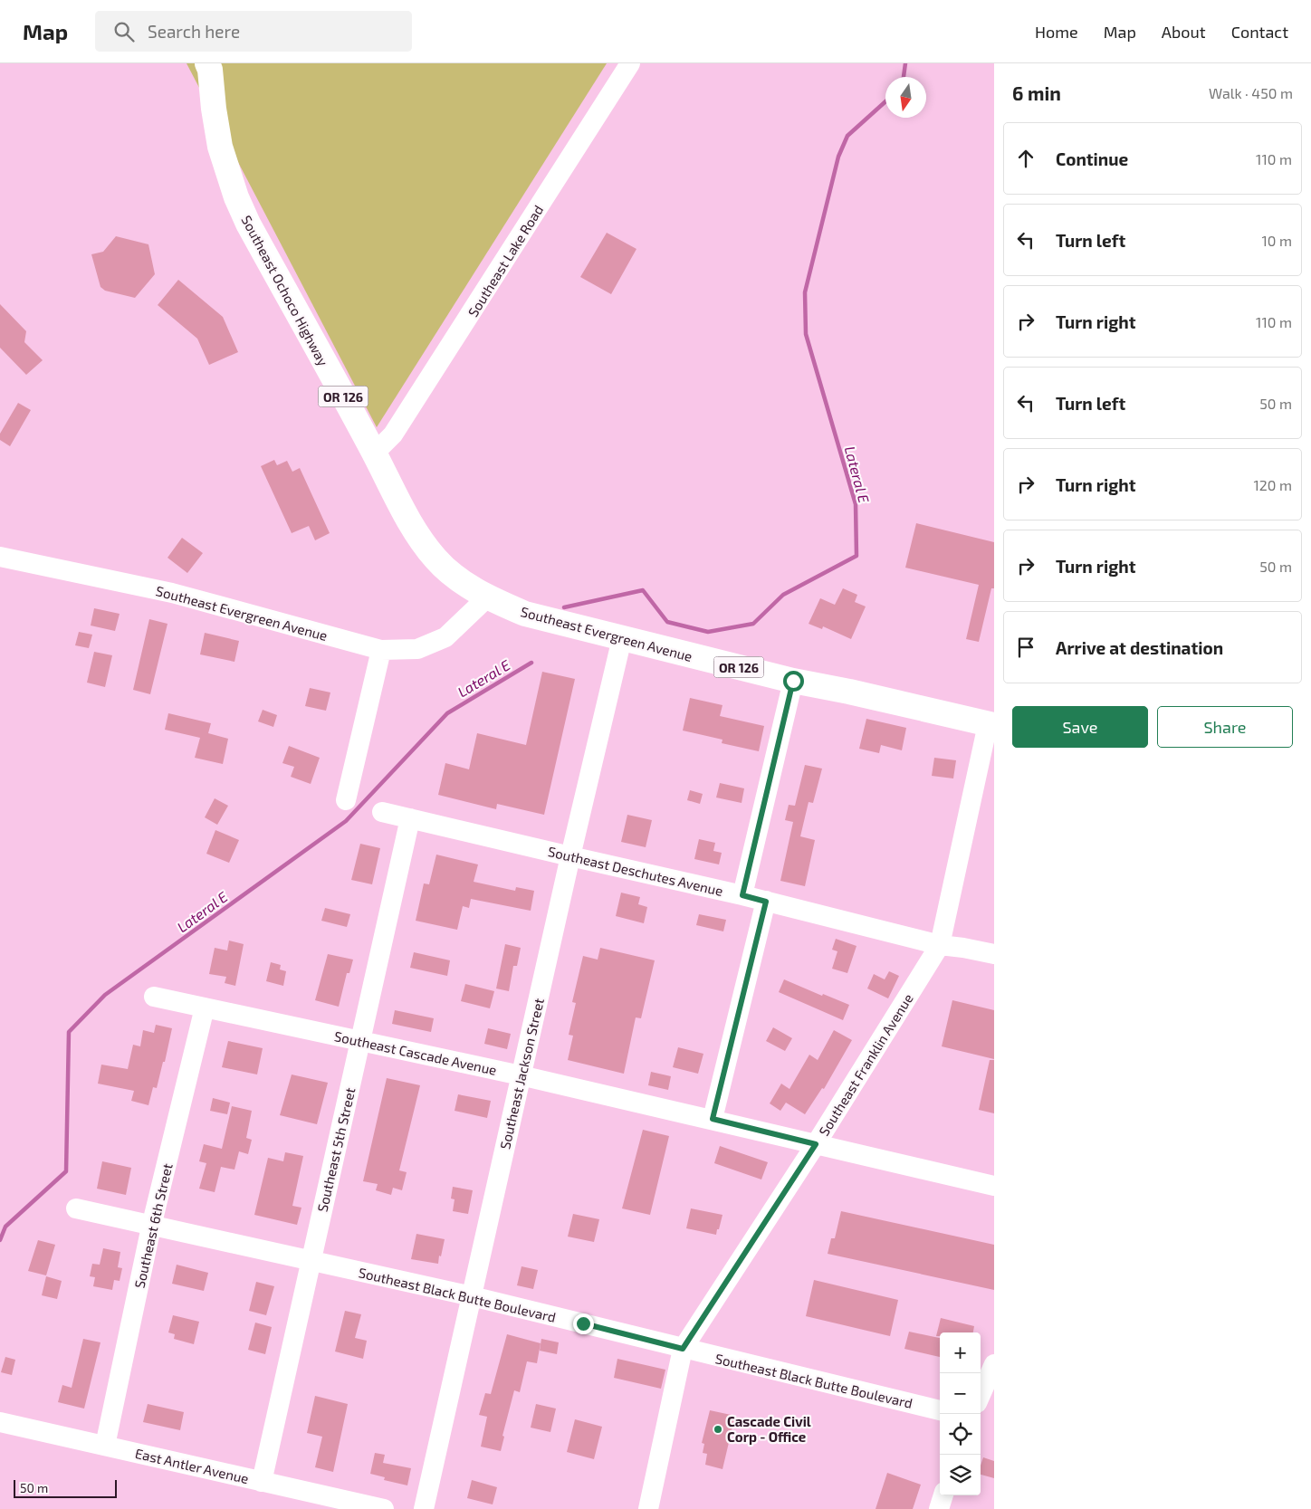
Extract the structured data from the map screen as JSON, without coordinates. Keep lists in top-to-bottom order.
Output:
{
  "streets": {
    "highway": ["Southeast Ochoco Highway", "OR 126", "Southeast Evergreen Avenue"],
    "street": [
      "Southeast Lake Road",
      "Southeast Deschutes Avenue",
      "Southeast Cascade Avenue",
      "Southeast Franklin Avenue",
      "Southeast Jackson Street",
      "Southeast 5th Street",
      "Southeast 6th Street",
      "Southeast Black Butte Boulevard",
      "East Antler Avenue"
    ]
  },
  "crossings": [
    ["Southeast Lake Road", "Southeast Ochoco Highway"],
    ["Southeast Ochoco Highway", "Southeast Evergreen Avenue"],
    ["Southeast Evergreen Avenue", "Southeast Franklin Avenue"],
    ["Southeast Evergreen Avenue", "Southeast Jackson Street"],
    ["Southeast Deschutes Avenue", "Southeast Franklin Avenue"],
    ["Southeast Deschutes Avenue", "Southeast Jackson Street"],
    ["Southeast Deschutes Avenue", "Southeast 5th Street"],
    ["Southeast Cascade Avenue", "Southeast Franklin Avenue"],
    ["Southeast Cascade Avenue", "Southeast Jackson Street"],
    ["Southeast Cascade Avenue", "Southeast 5th Street"],
    ["Southeast Cascade Avenue", "Southeast 6th Street"],
    ["Southeast Franklin Avenue", "Southeast Black Butte Boulevard"],
    ["Southeast Jackson Street", "Southeast Black Butte Boulevard"],
    ["Southeast 5th Street", "Southeast Black Butte Boulevard"],
    ["Southeast 5th Street", "East Antler Avenue"],
    ["Southeast 6th Street", "Southeast Black Butte Boulevard"],
    ["Southeast 6th Street", "East Antler Avenue"]
  ],
  "water": ["Lateral E"],
  "places": ["Cascade Civil Corp - Office"],
  "scale_bar": "50 m",
  "north": "bottom",
  "page": {
    "header": "Map",
    "search": "Search here",
    "nav": [
      "Home",
      "Map",
      "About",
      "Contact"
    ],
    "heading": ["6 min", "Walk · 450 m"],
    "list": [
      ["Continue", "110 m"],
      ["Turn left", "10 m"],
      ["Turn right", "110 m"],
      ["Turn left", "50 m"],
      ["Turn right", "120 m"],
      ["Turn right", "50 m"],
      "Arrive at destination"
    ],
    "buttons": ["Save", "Share"],
    "map_buttons": ["+", "−"],
    "scale": "50 m"
  }
}
